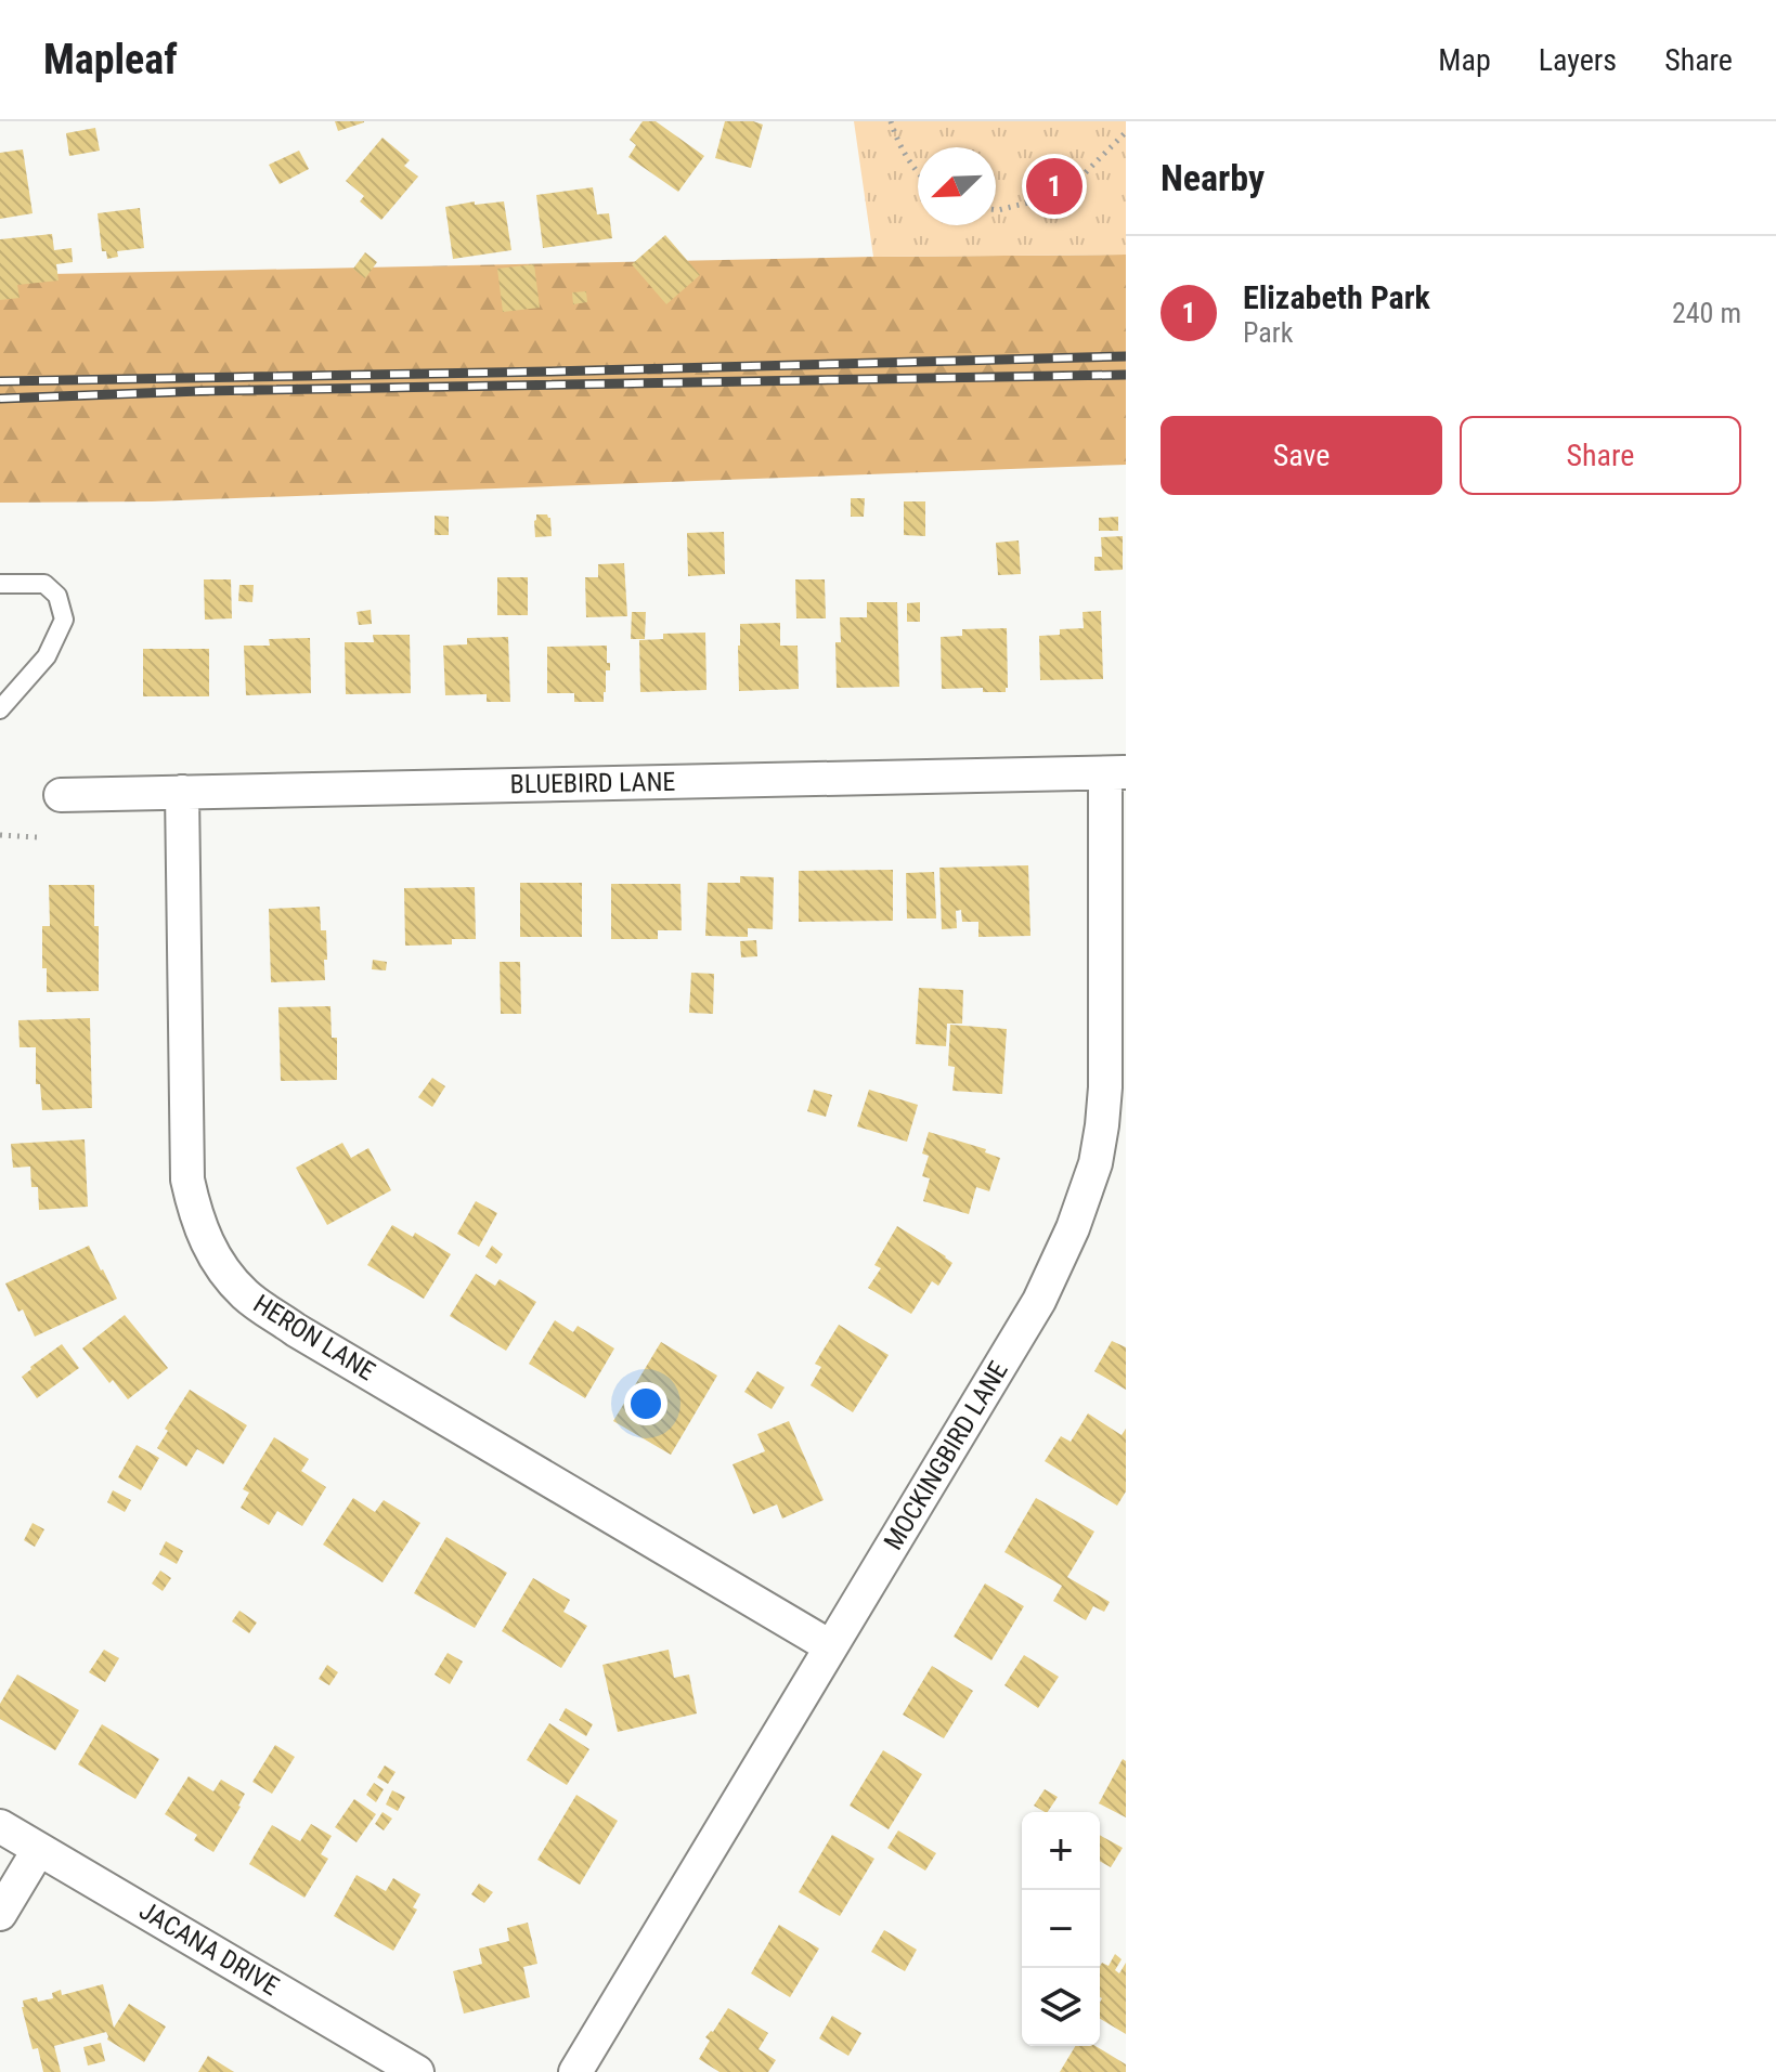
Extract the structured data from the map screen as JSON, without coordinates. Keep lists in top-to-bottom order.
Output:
{
  "streets": {
    "street": [
      "BLUEBIRD LANE",
      "HERON LANE",
      "MOCKINGBIRD LANE",
      "JACANA DRIVE"
    ]
  },
  "crossings": [
    ["BLUEBIRD LANE", "HERON LANE"],
    ["BLUEBIRD LANE", "MOCKINGBIRD LANE"],
    ["HERON LANE", "MOCKINGBIRD LANE"]
  ],
  "north": "bottom left",
  "page": {
    "header": "Mapleaf",
    "nav": ["Map", "Layers", "Share"],
    "heading": "Nearby",
    "pins": "1",
    "list": [
      {
        "mark": "1",
        "name": "Elizabeth Park",
        "note": "Park",
        "value": "240 m"
      }
    ],
    "buttons": ["Save", "Share"],
    "map_buttons": ["+", "−"]
  }
}
